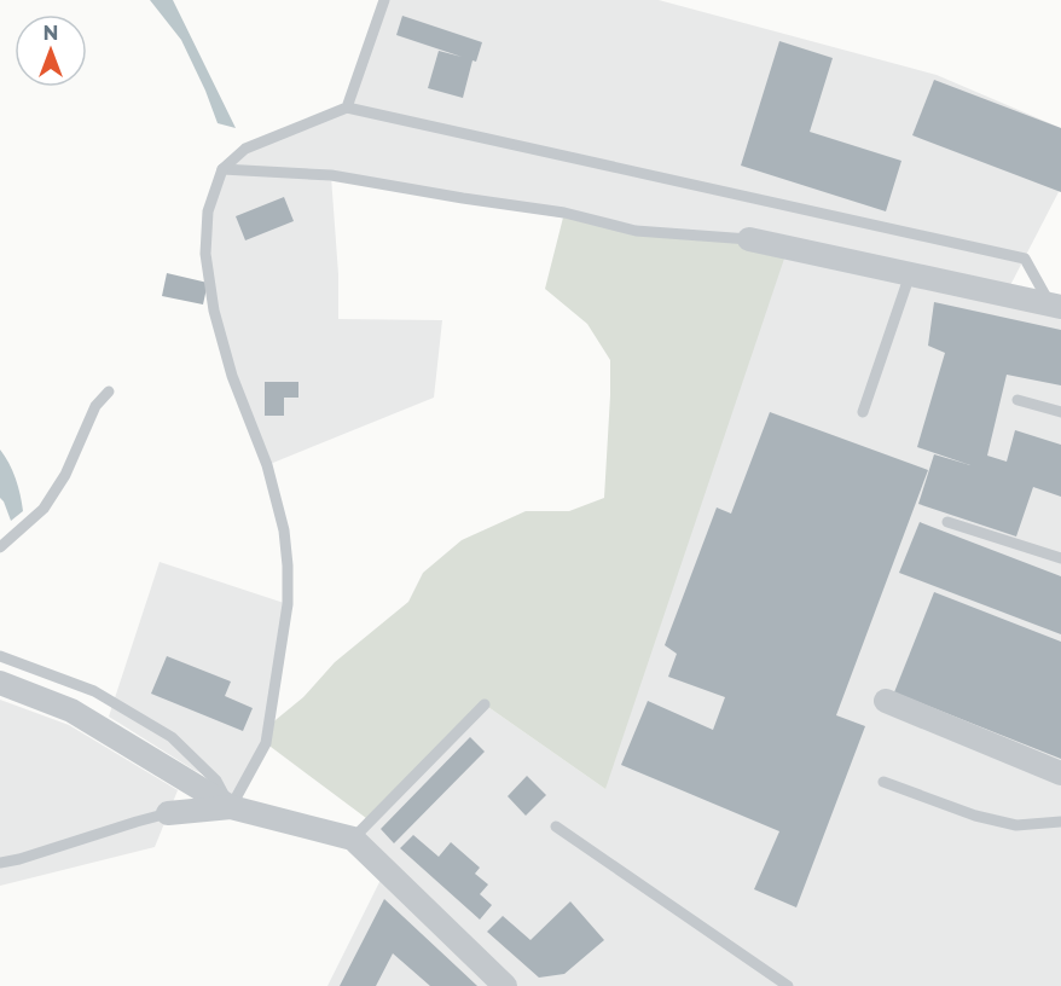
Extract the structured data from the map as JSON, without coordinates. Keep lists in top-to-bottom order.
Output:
{
  "north": "top"
}
